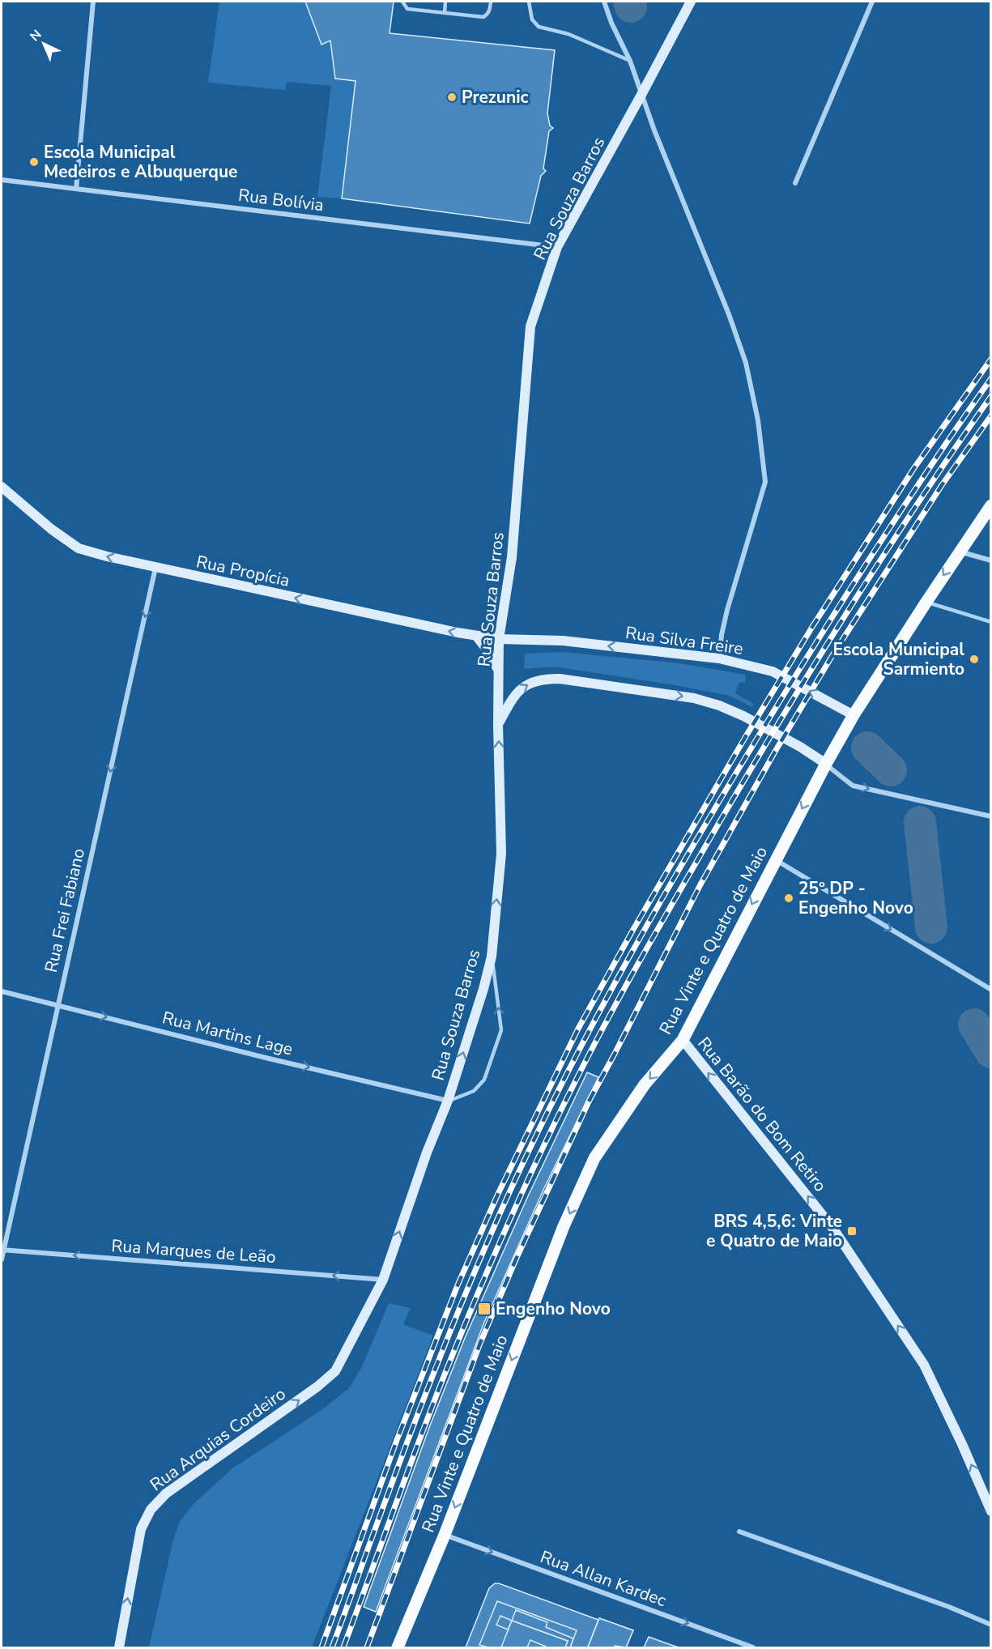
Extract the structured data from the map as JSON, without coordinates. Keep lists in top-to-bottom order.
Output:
{
  "streets": {
    "main road": [
      "Rua Souza Barros",
      "Rua Propícia",
      "Rua Silva Freire",
      "Rua Vinte e Quatro de Maio",
      "Rua Barão do Bom Retiro",
      "Rua Arquias Cordeiro"
    ],
    "street": [
      "Rua Bolívia",
      "Rua Frei Fabiano",
      "Rua Martins Lage",
      "Rua Marques de Leão",
      "Rua Allan Kardec"
    ]
  },
  "crossings": [
    ["Rua Souza Barros", "Rua Bolívia"],
    ["Rua Souza Barros", "Rua Propícia"],
    ["Rua Souza Barros", "Rua Silva Freire"],
    ["Rua Souza Barros", "Rua Martins Lage"],
    ["Rua Souza Barros", "Rua Marques de Leão"],
    ["Rua Souza Barros", "Rua Arquias Cordeiro"],
    ["Rua Propícia", "Rua Silva Freire"],
    ["Rua Propícia", "Rua Frei Fabiano"],
    ["Rua Silva Freire", "Rua Vinte e Quatro de Maio"],
    ["Rua Frei Fabiano", "Rua Martins Lage"],
    ["Rua Frei Fabiano", "Rua Marques de Leão"],
    ["Rua Vinte e Quatro de Maio", "Rua Barão do Bom Retiro"],
    ["Rua Vinte e Quatro de Maio", "Rua Allan Kardec"],
    ["Rua Marques de Leão", "Rua Arquias Cordeiro"]
  ],
  "one_way": [
    "Rua Souza Barros",
    "Rua Propícia",
    "Rua Silva Freire",
    "Rua Frei Fabiano",
    "Rua Vinte e Quatro de Maio",
    "Rua Martins Lage",
    "Rua Barão do Bom Retiro",
    "Rua Marques de Leão",
    "Rua Arquias Cordeiro",
    "Rua Allan Kardec"
  ],
  "places": {
    "other": [
      "Prezunic",
      "Escola Municipal Medeiros e Albuquerque",
      "Escola Municipal Sarmiento",
      "25º DP - Engenho Novo"
    ],
    "transit": ["BRS 4,5,6: Vinte e Quatro de Maio", "Engenho Novo"]
  },
  "north": "top left"
}
